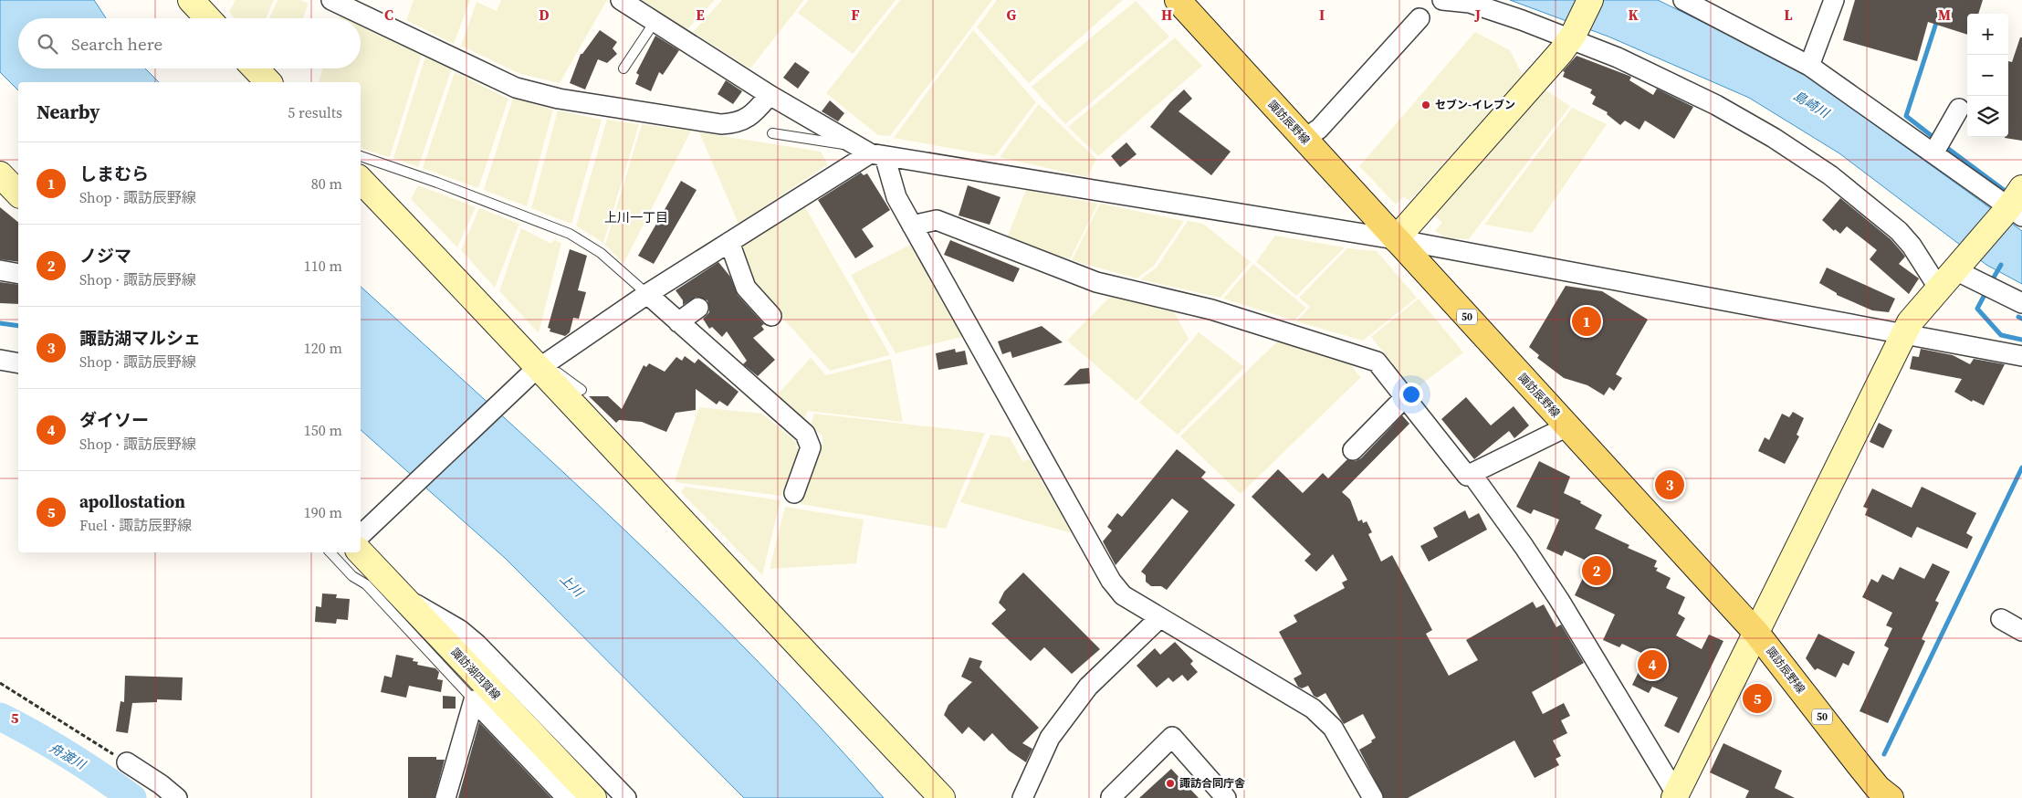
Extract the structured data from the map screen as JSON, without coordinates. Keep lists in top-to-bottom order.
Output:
{
  "streets": {
    "main road": ["諏訪辰野線", "50"],
    "street": ["諏訪湖四賀線"]
  },
  "districts": ["上川一丁目"],
  "water": ["島崎川", "上川", "舟渡川"],
  "places": ["セブン-イレブン", "諏訪合同庁舎"],
  "page": {
    "map_buttons": ["+", "−"],
    "search": "Search here",
    "heading": ["Nearby", "5 results"],
    "list": [
      {
        "mark": "1",
        "name": "しまむら",
        "note": "Shop · 諏訪辰野線",
        "value": "80 m"
      },
      {
        "mark": "2",
        "name": "ノジマ",
        "note": "Shop · 諏訪辰野線",
        "value": "110 m"
      },
      {
        "mark": "3",
        "name": "諏訪湖マルシェ",
        "note": "Shop · 諏訪辰野線",
        "value": "120 m"
      },
      {
        "mark": "4",
        "name": "ダイソー",
        "note": "Shop · 諏訪辰野線",
        "value": "150 m"
      },
      {
        "mark": "5",
        "name": "apollostation",
        "note": "Fuel · 諏訪辰野線",
        "value": "190 m"
      }
    ],
    "pins": [
      "1",
      "3",
      "2",
      "4",
      "5"
    ]
  },
  "grid": {
    "columns": [
      "C",
      "D",
      "E",
      "F",
      "G",
      "H",
      "I",
      "J",
      "K",
      "L",
      "M"
    ],
    "rows": ["5"]
  }
}
